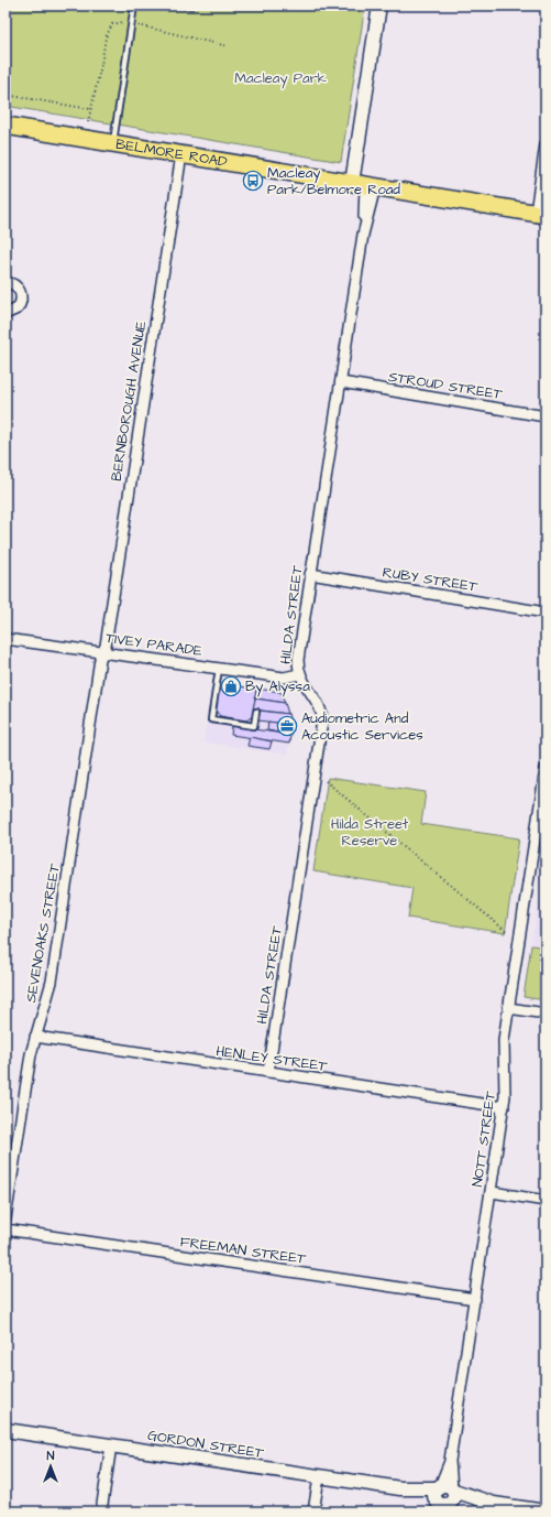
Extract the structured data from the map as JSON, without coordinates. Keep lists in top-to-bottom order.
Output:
{
  "streets": {
    "main road": ["BELMORE ROAD"],
    "street": [
      "STROUD STREET",
      "BERNBOROUGH AVENUE",
      "RUBY STREET",
      "HILDA STREET",
      "TIVEY PARADE",
      "SEVENOAKS STREET",
      "HENLEY STREET",
      "NOTT STREET",
      "FREEMAN STREET",
      "GORDON STREET"
    ]
  },
  "crossings": [
    ["BELMORE ROAD", "BERNBOROUGH AVENUE"],
    ["BELMORE ROAD", "HILDA STREET"],
    ["STROUD STREET", "HILDA STREET"],
    ["BERNBOROUGH AVENUE", "TIVEY PARADE"],
    ["BERNBOROUGH AVENUE", "SEVENOAKS STREET"],
    ["RUBY STREET", "HILDA STREET"],
    ["HILDA STREET", "TIVEY PARADE"],
    ["HILDA STREET", "HENLEY STREET"],
    ["TIVEY PARADE", "SEVENOAKS STREET"],
    ["SEVENOAKS STREET", "HENLEY STREET"],
    ["HENLEY STREET", "NOTT STREET"],
    ["NOTT STREET", "FREEMAN STREET"],
    ["NOTT STREET", "GORDON STREET"]
  ],
  "parks": ["Macleay Park", "Hilda Street Reserve"],
  "places": {
    "bus stop": ["Macleay Park/Belmore Road"],
    "shop": ["By Alyssa"],
    "office": ["Audiometric And Acoustic Services"]
  },
  "north": "top"
}
